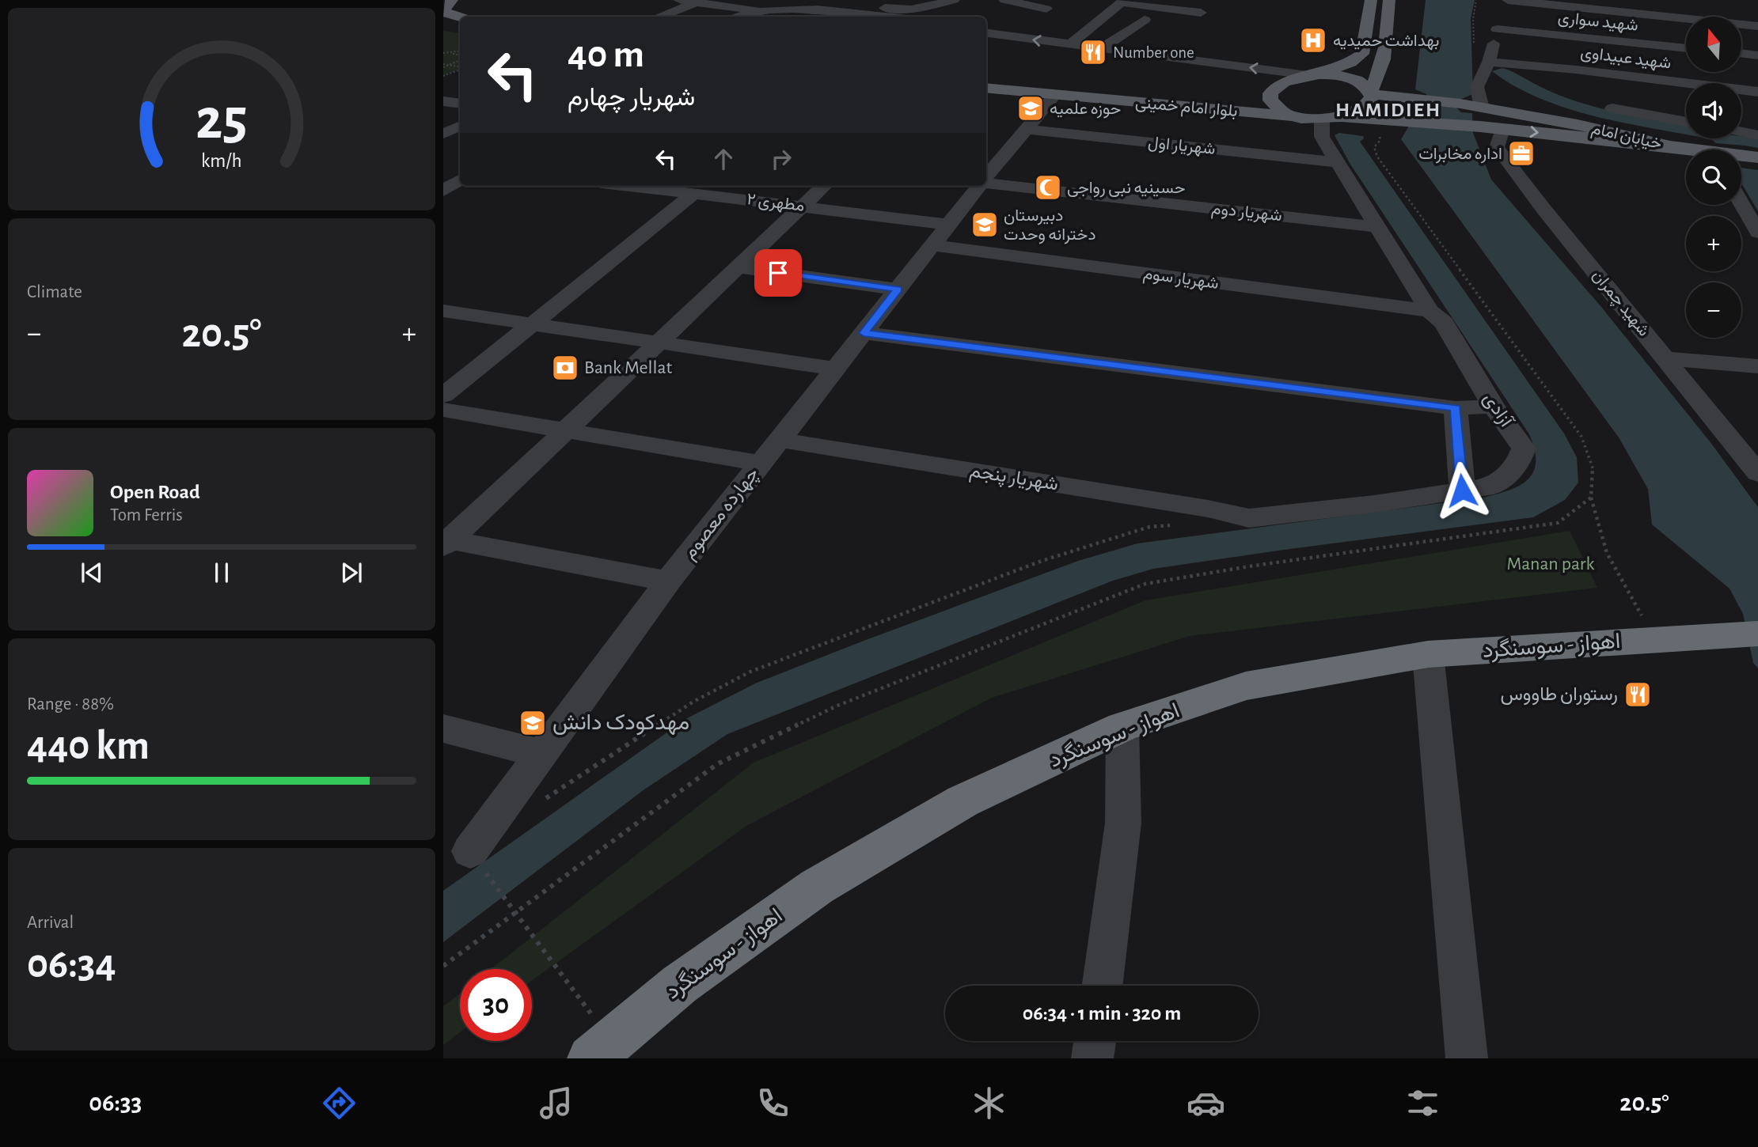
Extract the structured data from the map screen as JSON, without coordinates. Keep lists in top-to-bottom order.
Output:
{
  "streets": {
    "highway": ["اهواز - سوسنگرد"],
    "main road": ["بلوار امام خمینی", "خیابان امام"],
    "street": [
      "شهید سواری",
      "شهید عبیداوی",
      "شهریار اول",
      "مطهری ۲",
      "شهریار دوم",
      "شهریار سوم",
      "شهید چمران",
      "آزادی",
      "شهریار پنجم",
      "چهارده معصوم"
    ]
  },
  "crossings": [
    ["بلوار امام خمینی", "خیابان امام"],
    ["بلوار امام خمینی", "آزادی"],
    ["بلوار امام خمینی", "چهارده معصوم"],
    ["خیابان امام", "شهید چمران"],
    ["شهریار اول", "آزادی"],
    ["شهریار اول", "چهارده معصوم"],
    ["مطهری ۲", "شهریار سوم"],
    ["مطهری ۲", "چهارده معصوم"],
    ["شهریار دوم", "آزادی"],
    ["شهریار سوم", "آزادی"],
    ["شهریار سوم", "چهارده معصوم"],
    ["آزادی", "شهریار پنجم"],
    ["شهریار پنجم", "چهارده معصوم"]
  ],
  "districts": ["HAMIDIEH"],
  "parks": ["Manan park"],
  "places": {
    "hospital": ["بهداشت حمیدیه"],
    "restaurant": ["Number one", "رستوران طاووس"],
    "school or university": ["حوزه علمیه", "دبیرستان دخترانه وحدت", "مهدکودک دانش"],
    "office": ["اداره مخابرات"],
    "mosque": ["حسینیه نبی رواجی"],
    "bank": ["Bank Mellat"]
  },
  "north": "top",
  "page": {
    "map_buttons": ["+", "−"],
    "turn": ["40 m", "شهریار چهارم"],
    "tile": [
      "Climate",
      ["Range · 88%", "440 km"],
      ["Arrival", "06:34"]
    ],
    "heat": ["−", "20.5°", "+"],
    "song": ["Open Road", "Tom Ferris"],
    "limit": "30",
    "trip": "06:34 · 1 min · 320 m",
    "tabs": ["06:33", "20.5°"],
    "gauge": ["25", "km/h"]
  }
}
